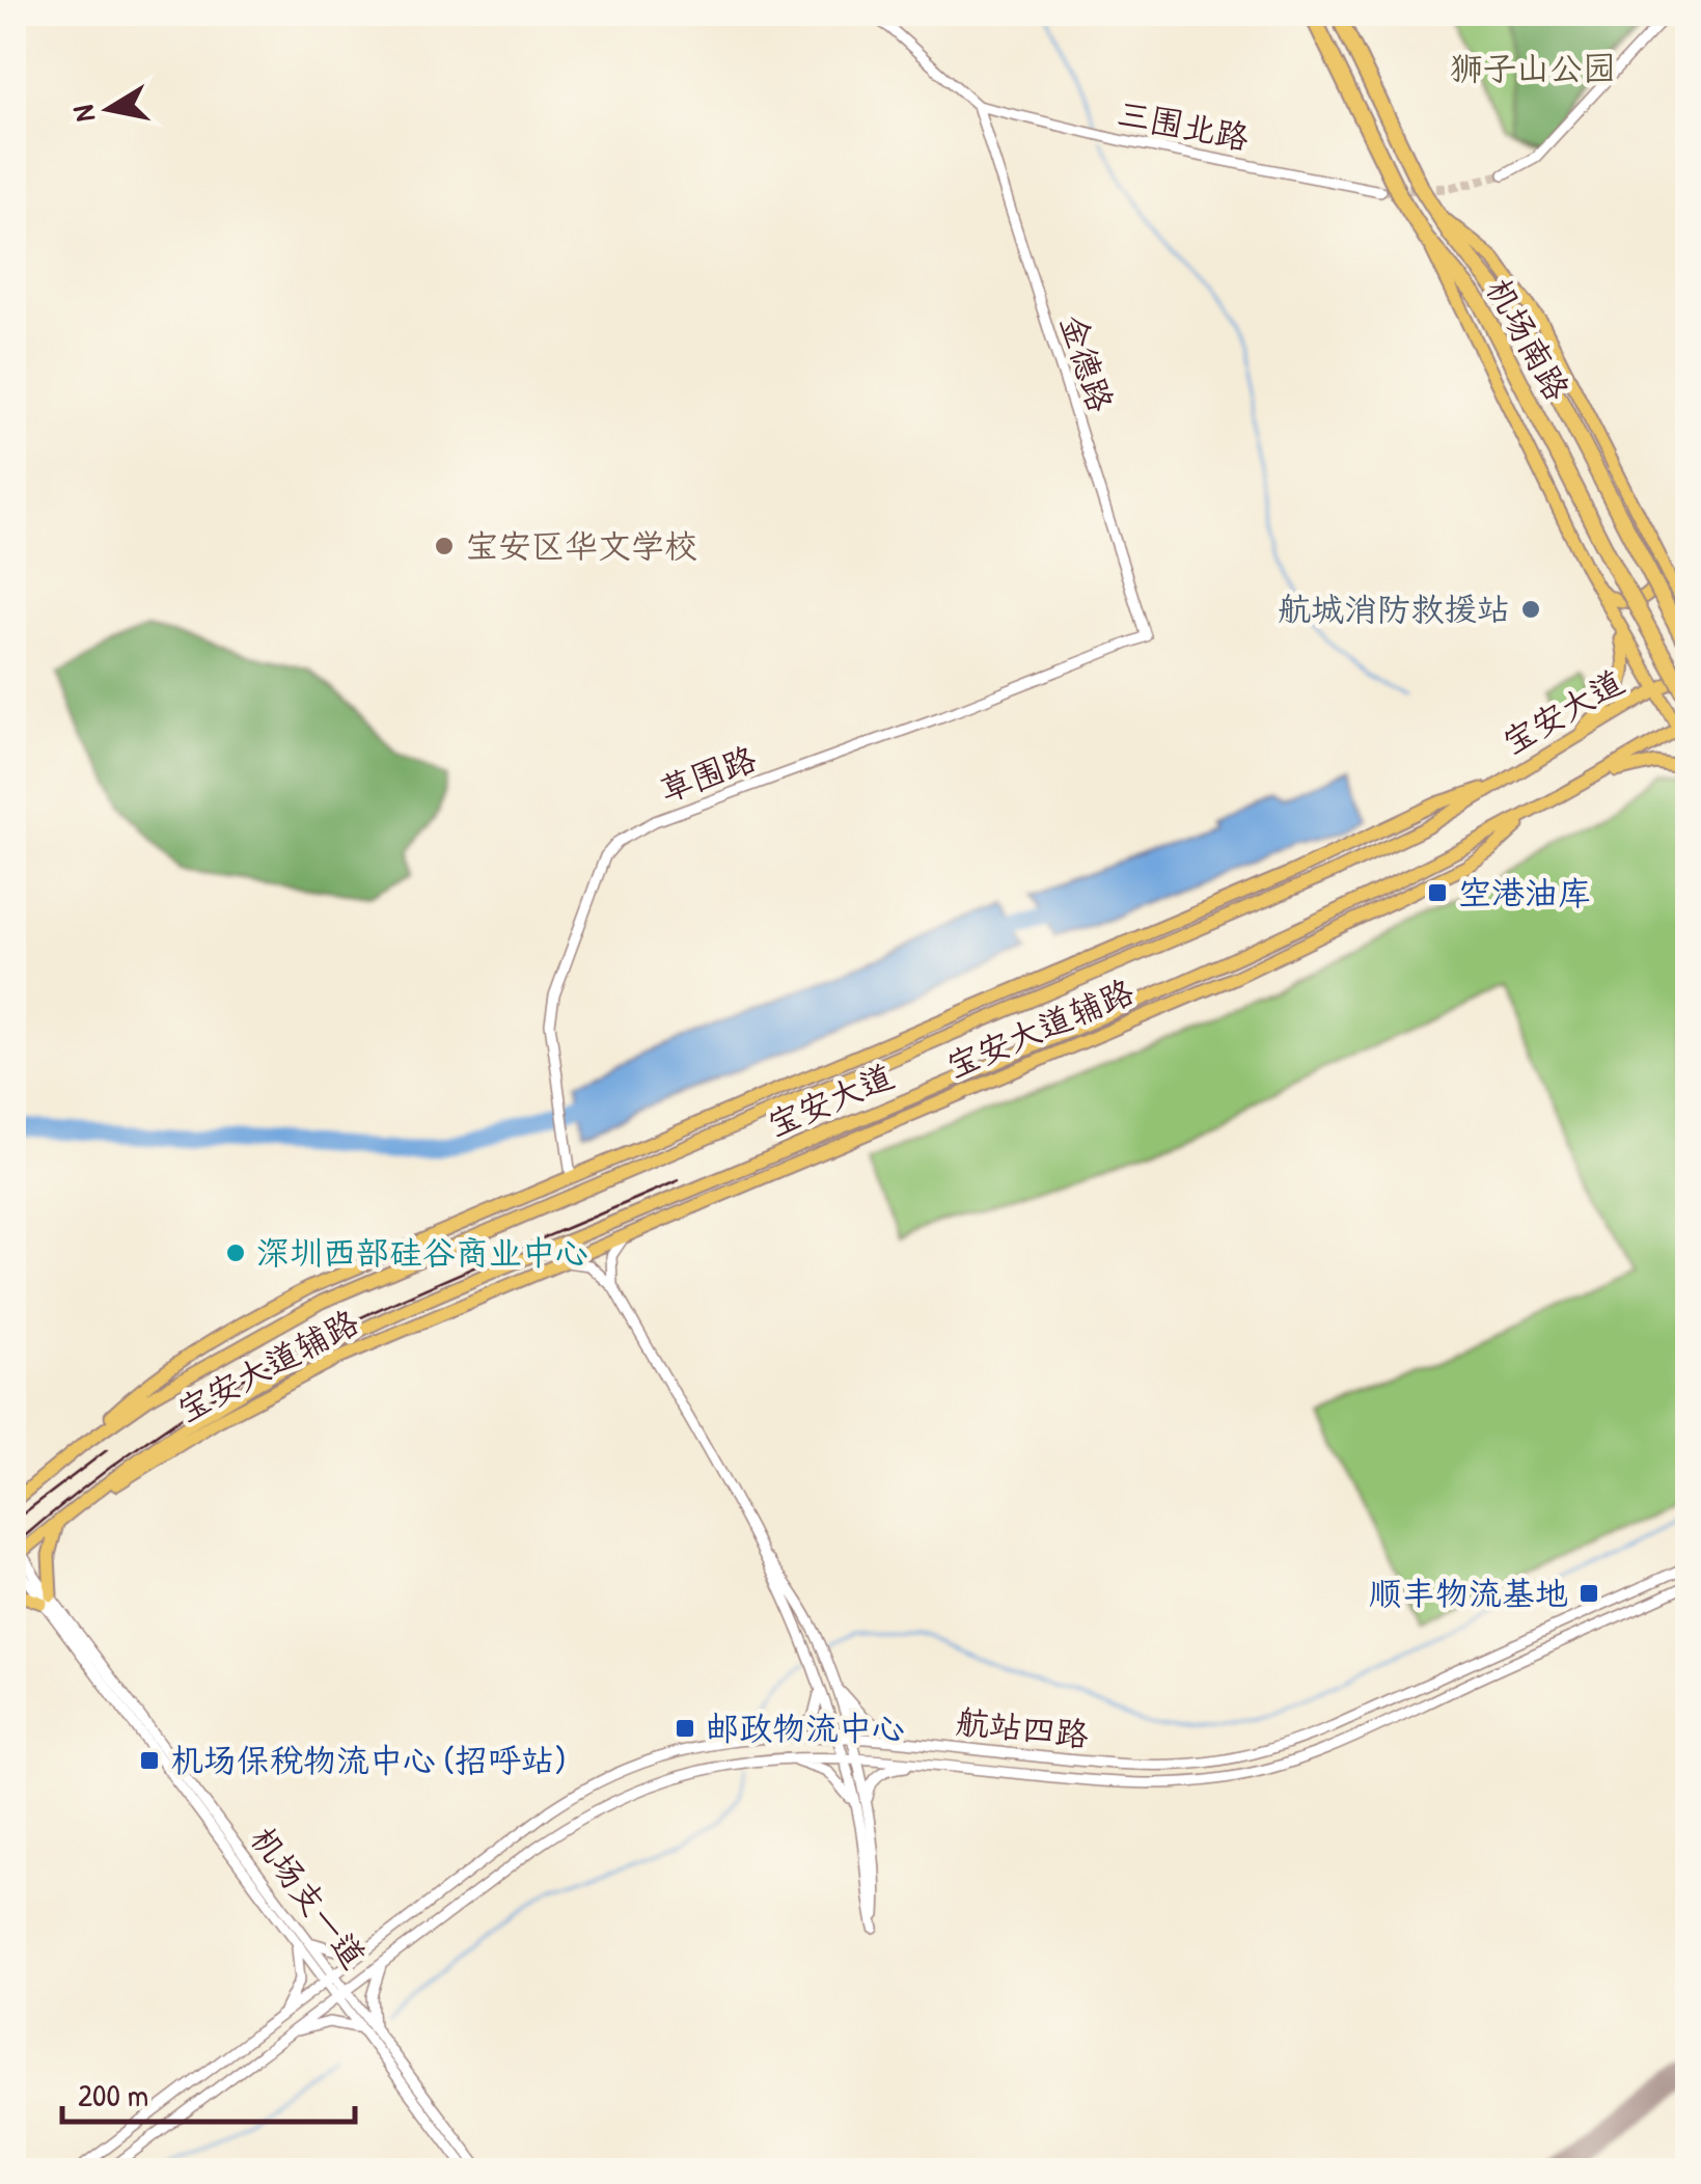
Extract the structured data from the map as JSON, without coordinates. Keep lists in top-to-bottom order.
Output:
{
  "streets": {
    "highway": ["机场南路"],
    "main road": ["宝安大道", "宝安大道辅路"],
    "street": [
      "三围北路",
      "金德路",
      "草围路",
      "航站四路",
      "机场支一道"
    ]
  },
  "crossings": [
    ["三围北路", "金德路"],
    ["金德路", "草围路"],
    ["宝安大道", "宝安大道辅路"],
    ["宝安大道", "机场支一道"],
    ["草围路", "宝安大道辅路"],
    ["航站四路", "机场支一道"]
  ],
  "parks": ["狮子山公园"],
  "places": {
    "other": ["宝安区华文学校", "航城消防救援站", "深圳西部硅谷商业中心"],
    "transit": [
      "空港油库",
      "顺丰物流基地",
      "邮政物流中心",
      "机场保税物流中心 (招呼站)"
    ]
  },
  "scale_bar": "200 m",
  "north": "left"
}
